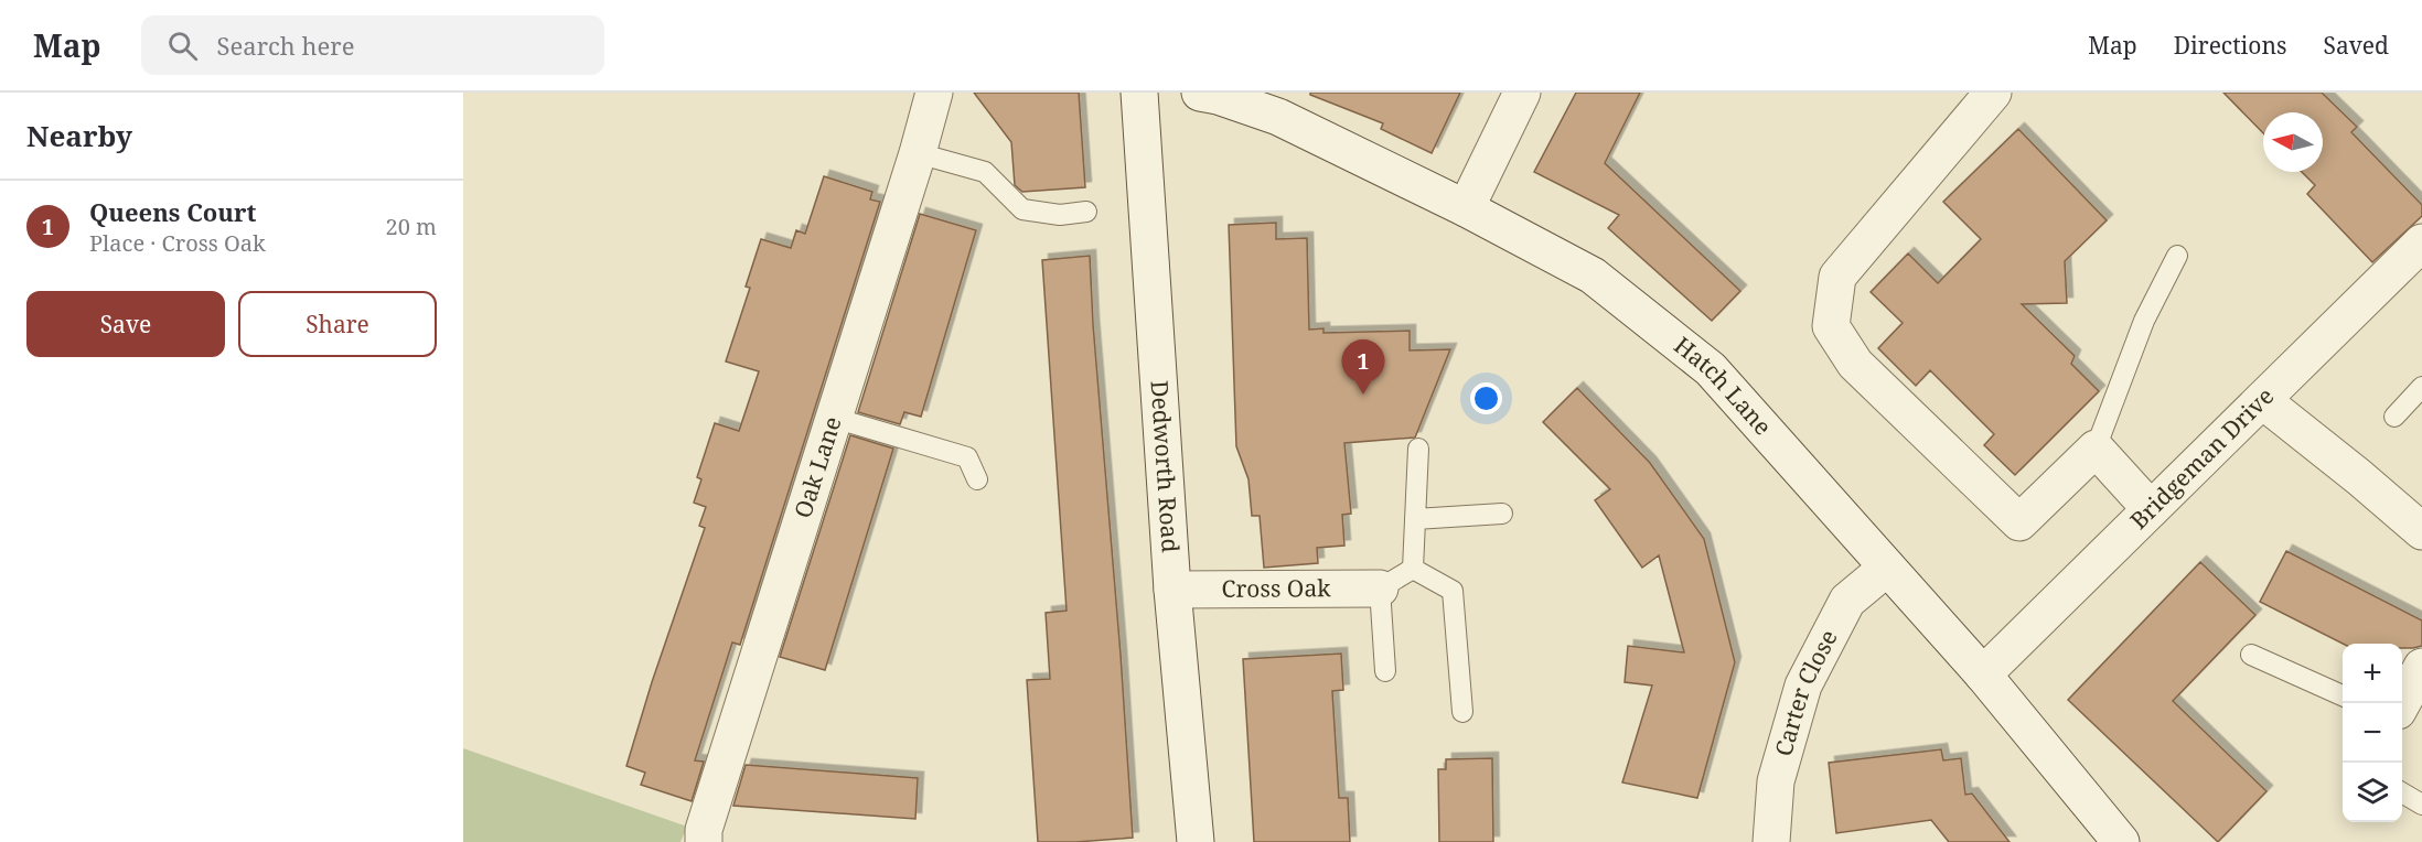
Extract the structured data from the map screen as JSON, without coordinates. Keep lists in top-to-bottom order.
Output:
{
  "streets": {
    "street": [
      "Hatch Lane",
      "Bridgeman Drive",
      "Oak Lane",
      "Dedworth Road",
      "Cross Oak",
      "Carter Close"
    ]
  },
  "crossings": [
    ["Hatch Lane", "Bridgeman Drive"],
    ["Hatch Lane", "Carter Close"],
    ["Dedworth Road", "Cross Oak"]
  ],
  "north": "left",
  "page": {
    "header": "Map",
    "search": "Search here",
    "nav": ["Map", "Directions", "Saved"],
    "heading": "Nearby",
    "list": [
      {
        "mark": "1",
        "name": "Queens Court",
        "note": "Place · Cross Oak",
        "value": "20 m"
      }
    ],
    "buttons": ["Save", "Share"],
    "pins": "1",
    "map_buttons": ["+", "−"]
  }
}
